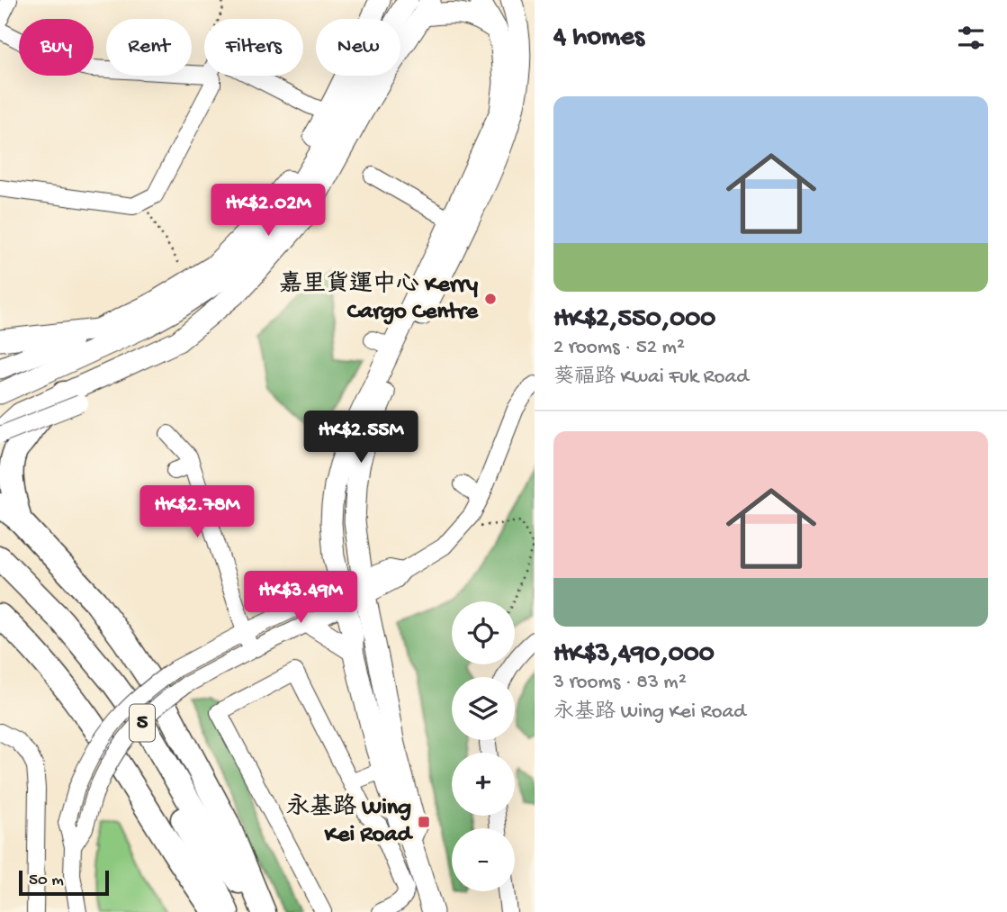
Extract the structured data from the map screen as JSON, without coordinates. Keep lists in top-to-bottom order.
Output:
{
  "streets": {
    "highway": ["5"]
  },
  "places": {
    "other": ["嘉里貨運中心 Kerry Cargo Centre"],
    "transit": ["永基路 Wing Kei Road"]
  },
  "scale_bar": "50 m",
  "page": {
    "heading": "4 homes",
    "chip": [
      "Buy",
      "Rent",
      "Filters",
      "New"
    ],
    "list": [
      {
        "name": "HK$2,550,000",
        "note": "2 rooms · 52 m² · 葵福路 Kwai Fuk Road"
      },
      {
        "name": "HK$3,490,000",
        "note": "3 rooms · 83 m² · 永基路 Wing Kei Road"
      }
    ],
    "price": [
      "HK$2.02M",
      "HK$2.55M",
      "HK$2.78M",
      "HK$3.49M"
    ],
    "map_buttons": ["+", "−"],
    "scale": "50 m"
  }
}
